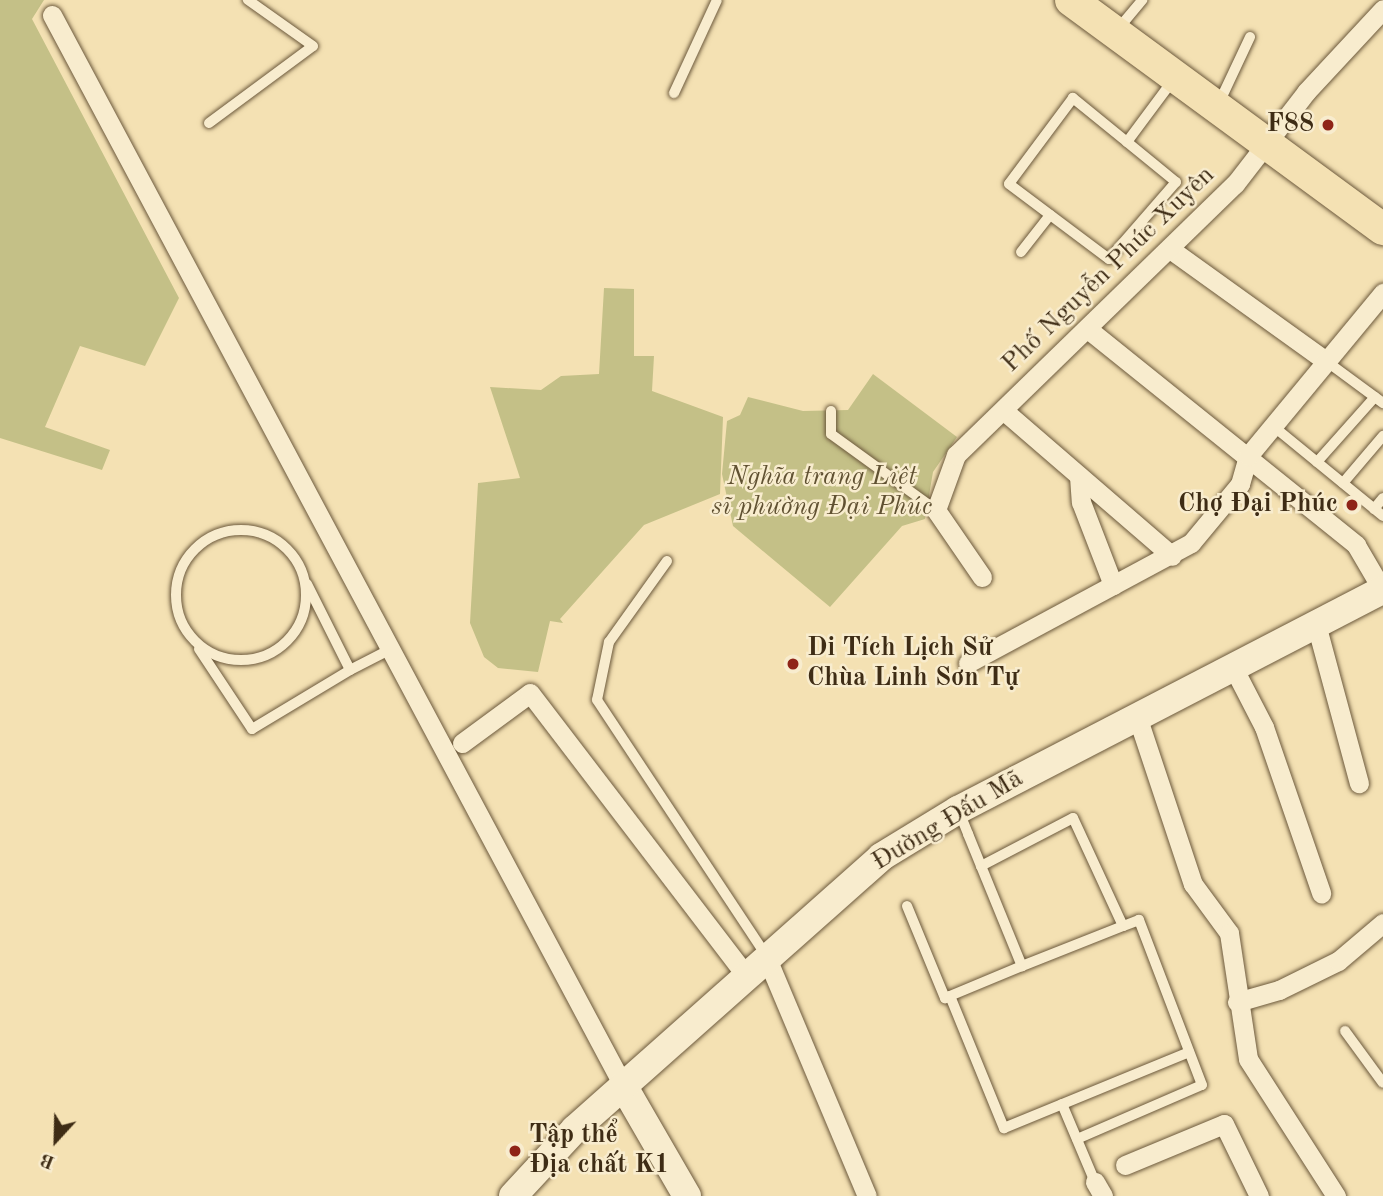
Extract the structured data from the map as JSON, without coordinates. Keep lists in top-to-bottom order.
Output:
{
  "streets": {
    "street": ["Phố Nguyễn Phúc Xuyên", "Đường Đấu Mã"]
  },
  "parks": ["Nghĩa trang Liệt sĩ phường Đại Phúc"],
  "places": [
    "F88",
    "Chợ Đại Phúc",
    "Di Tích Lịch Sử Chùa Linh Sơn Tự",
    "Tập thể Địa chất K1"
  ],
  "north": "bottom"
}
